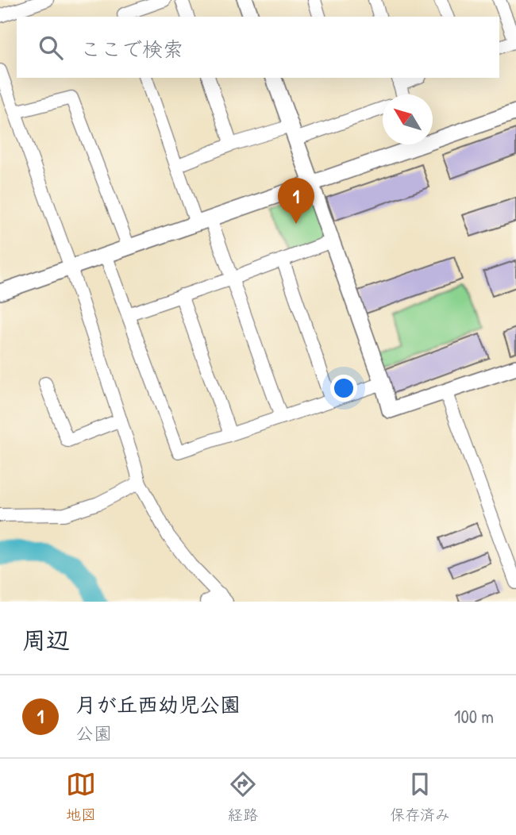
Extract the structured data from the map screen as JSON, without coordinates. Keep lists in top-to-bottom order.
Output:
{
  "north": "top left",
  "page": {
    "search": "ここで検索",
    "pins": "1",
    "heading": "周辺",
    "list": [
      {
        "mark": "1",
        "name": "月が丘西幼児公園",
        "note": "公園",
        "value": "100 m"
      }
    ],
    "nav": ["地図", "経路", "保存済み"]
  }
}
